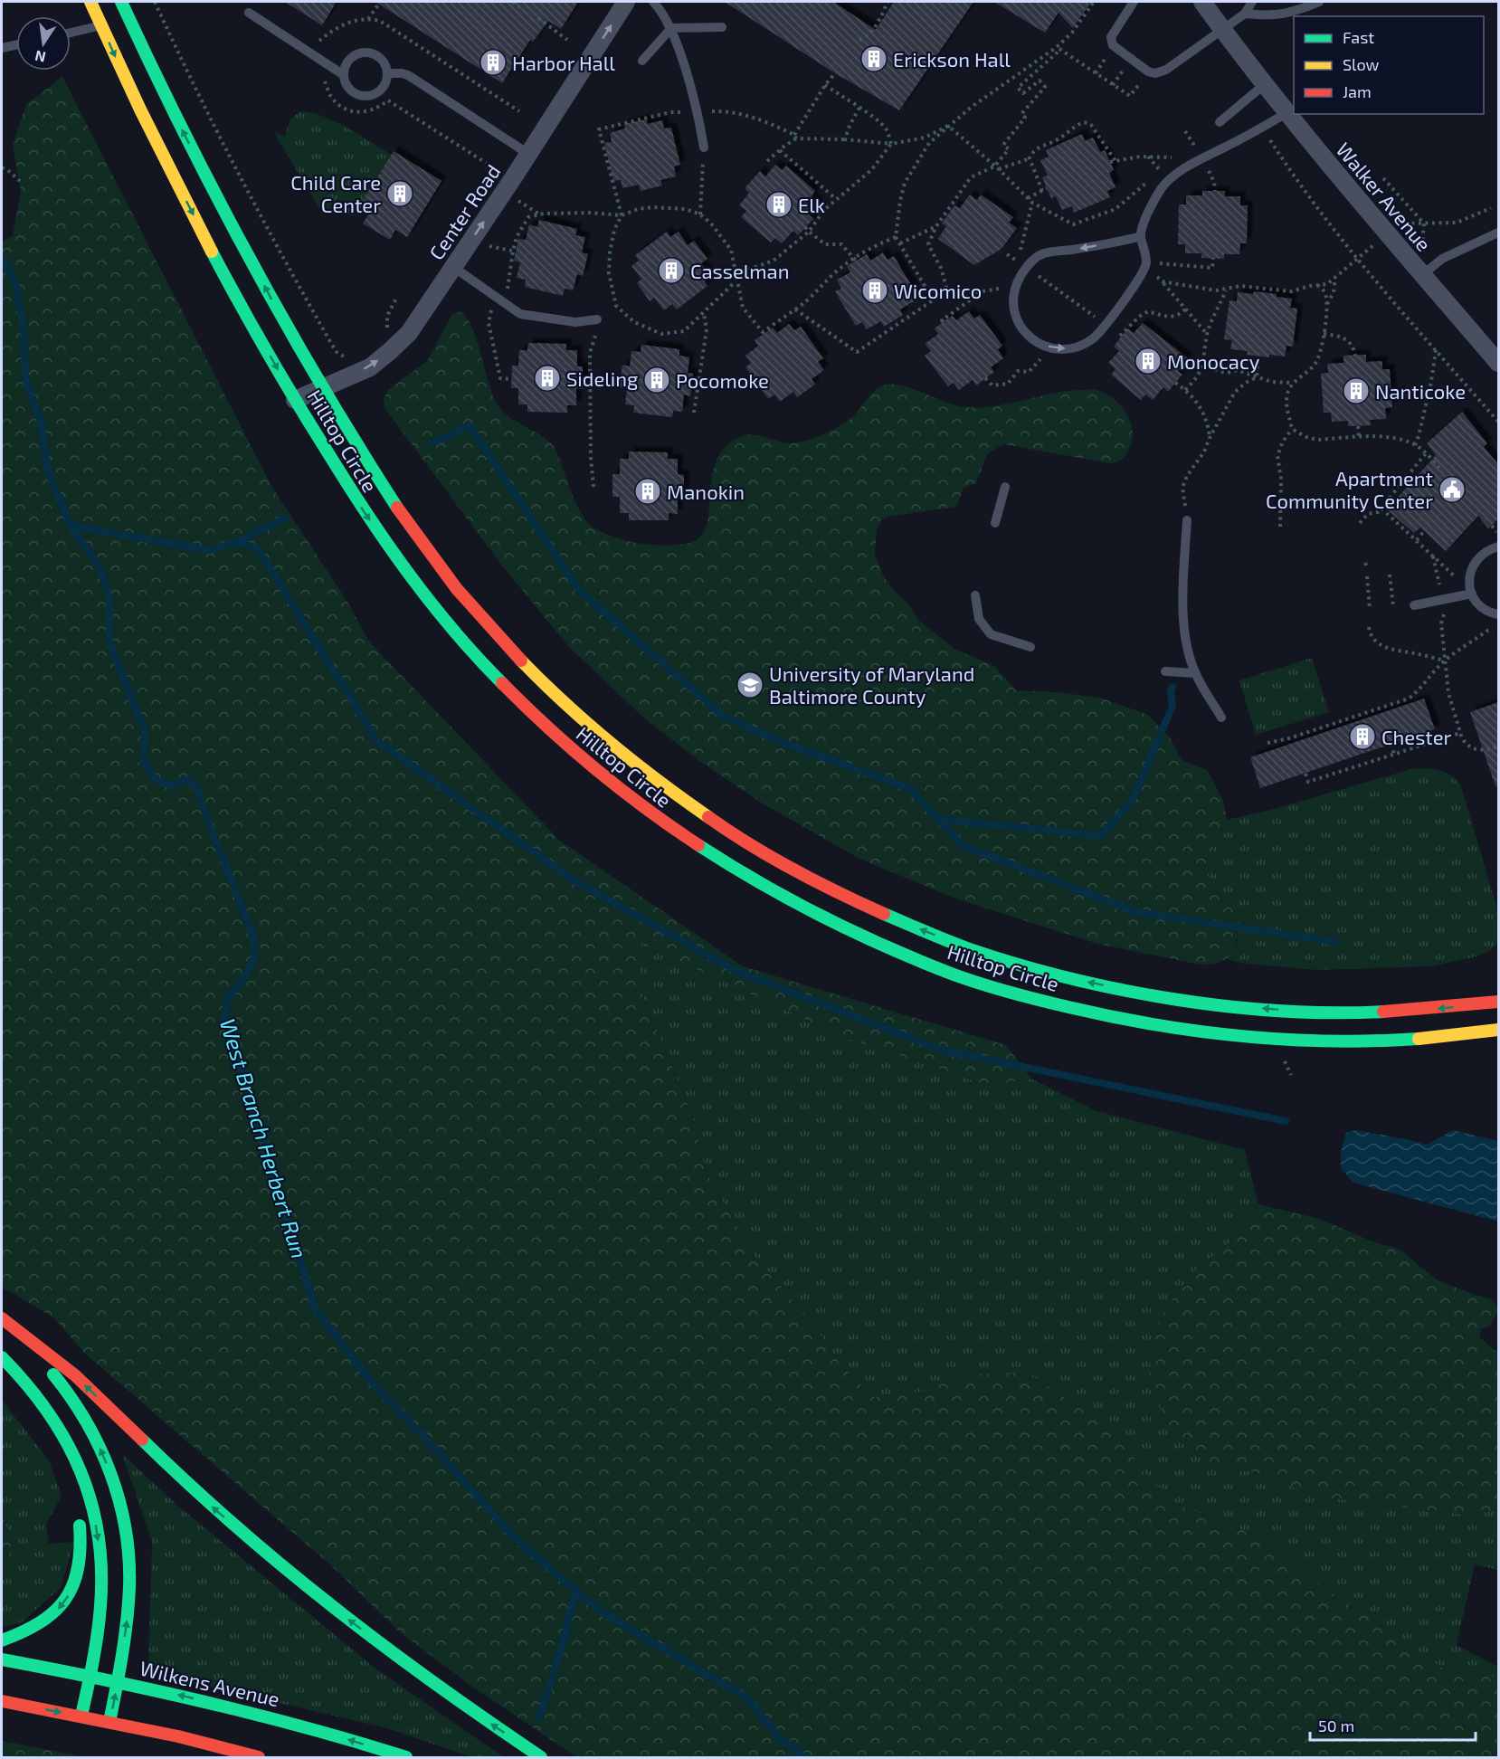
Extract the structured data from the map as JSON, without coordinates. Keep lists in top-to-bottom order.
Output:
{
  "streets": {
    "main road": ["Hilltop Circle", "Wilkens Avenue"],
    "street": ["Walker Avenue", "Center Road"]
  },
  "crossings": [
    ["Center Road", "Hilltop Circle"]
  ],
  "one_way": ["Center Road"],
  "water": ["West Branch Herbert Run"],
  "places": {
    "building": [
      "Erickson Hall",
      "Harbor Hall",
      "Child Care Center",
      "Elk",
      "Casselman",
      "Wicomico",
      "Monocacy",
      "Sideling",
      "Pocomoke",
      "Nanticoke",
      "Manokin",
      "Chester"
    ],
    "public building": ["Apartment Community Center"],
    "school or university": ["University of Maryland Baltimore County"]
  },
  "legend": ["Fast", "Slow", "Jam"],
  "scale_bar": "50 m",
  "north": "bottom"
}
